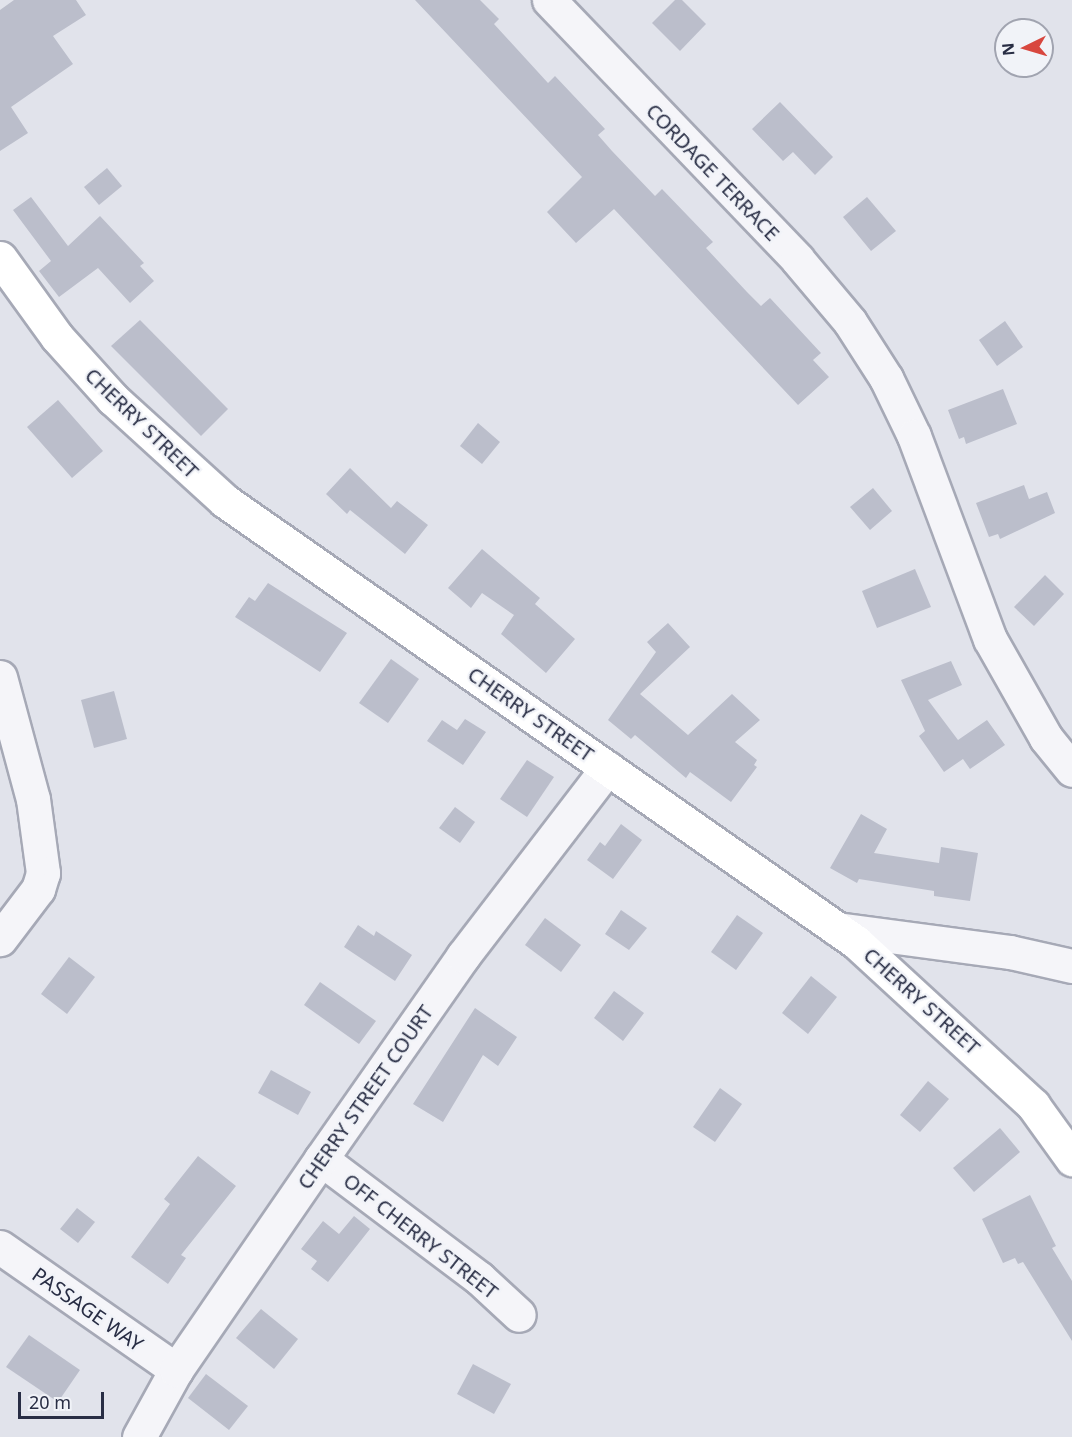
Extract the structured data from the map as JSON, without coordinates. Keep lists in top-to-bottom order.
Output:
{
  "streets": {
    "main road": ["CHERRY STREET"],
    "street": [
      "CORDAGE TERRACE",
      "CHERRY STREET COURT",
      "OFF CHERRY STREET",
      "PASSAGE WAY"
    ]
  },
  "crossings": [
    ["CHERRY STREET", "CHERRY STREET COURT"],
    ["CHERRY STREET COURT", "OFF CHERRY STREET"],
    ["CHERRY STREET COURT", "PASSAGE WAY"]
  ],
  "scale_bar": "20 m",
  "north": "left"
}
